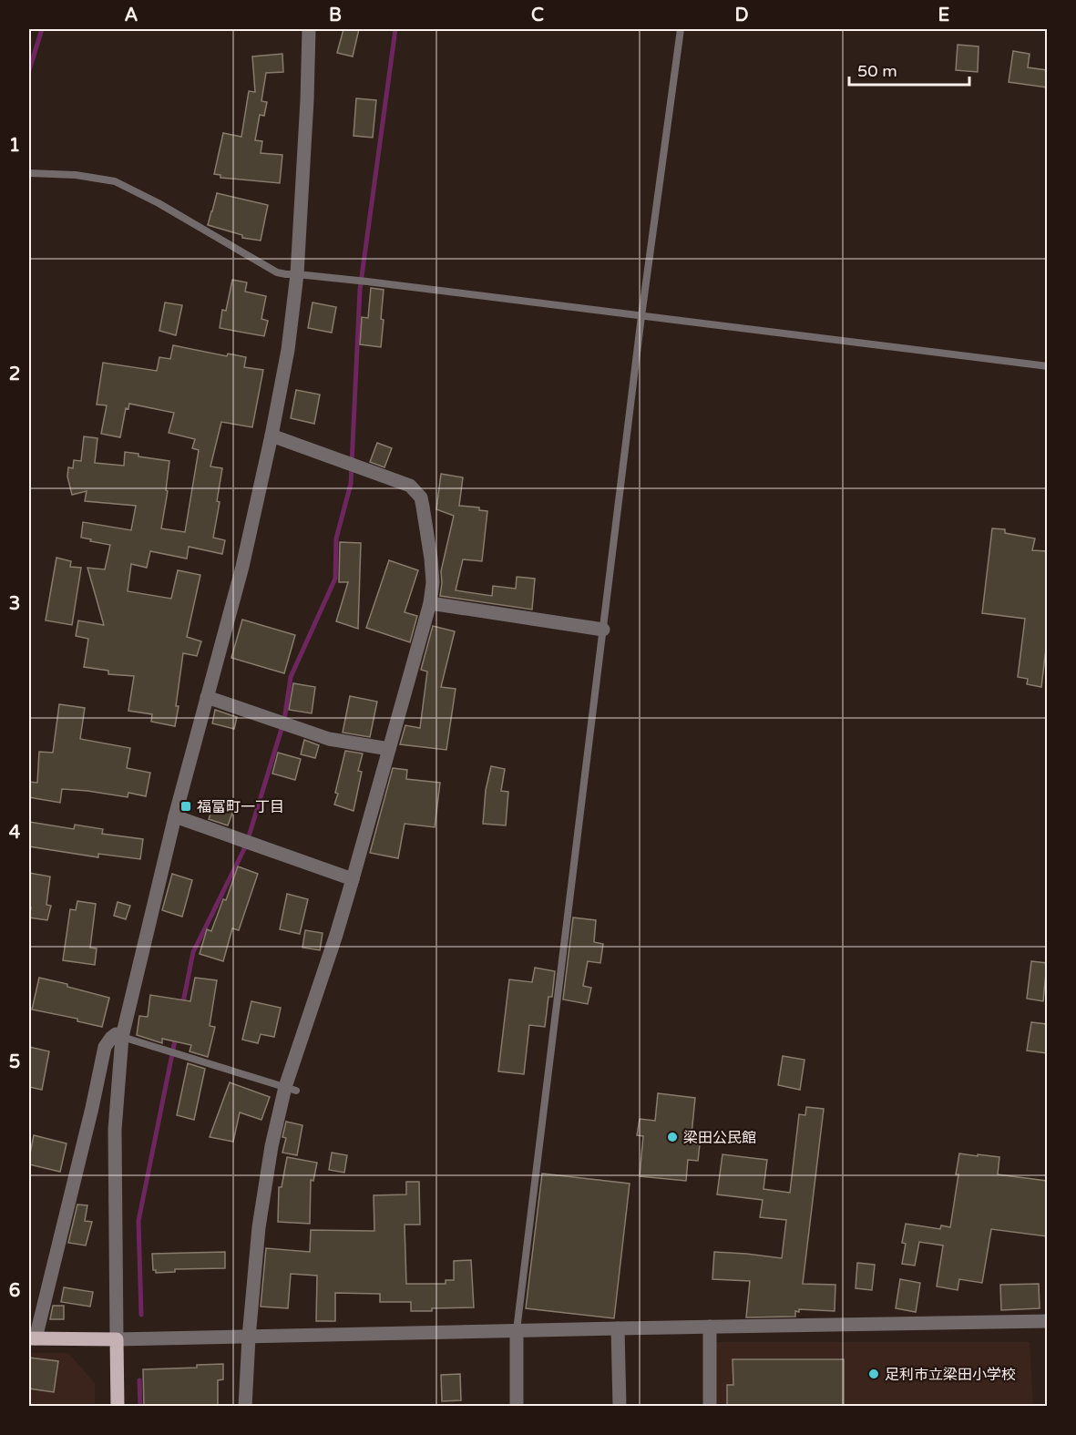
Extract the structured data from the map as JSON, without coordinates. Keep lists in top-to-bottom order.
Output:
{
  "places": {
    "transit": ["福富町一丁目"],
    "other": ["梁田公民館", "足利市立梁田小学校"]
  },
  "scale_bar": "50 m",
  "grid": {
    "columns": [
      "A",
      "B",
      "C",
      "D",
      "E"
    ],
    "rows": [
      "1",
      "2",
      "3",
      "4",
      "5",
      "6"
    ]
  }
}
